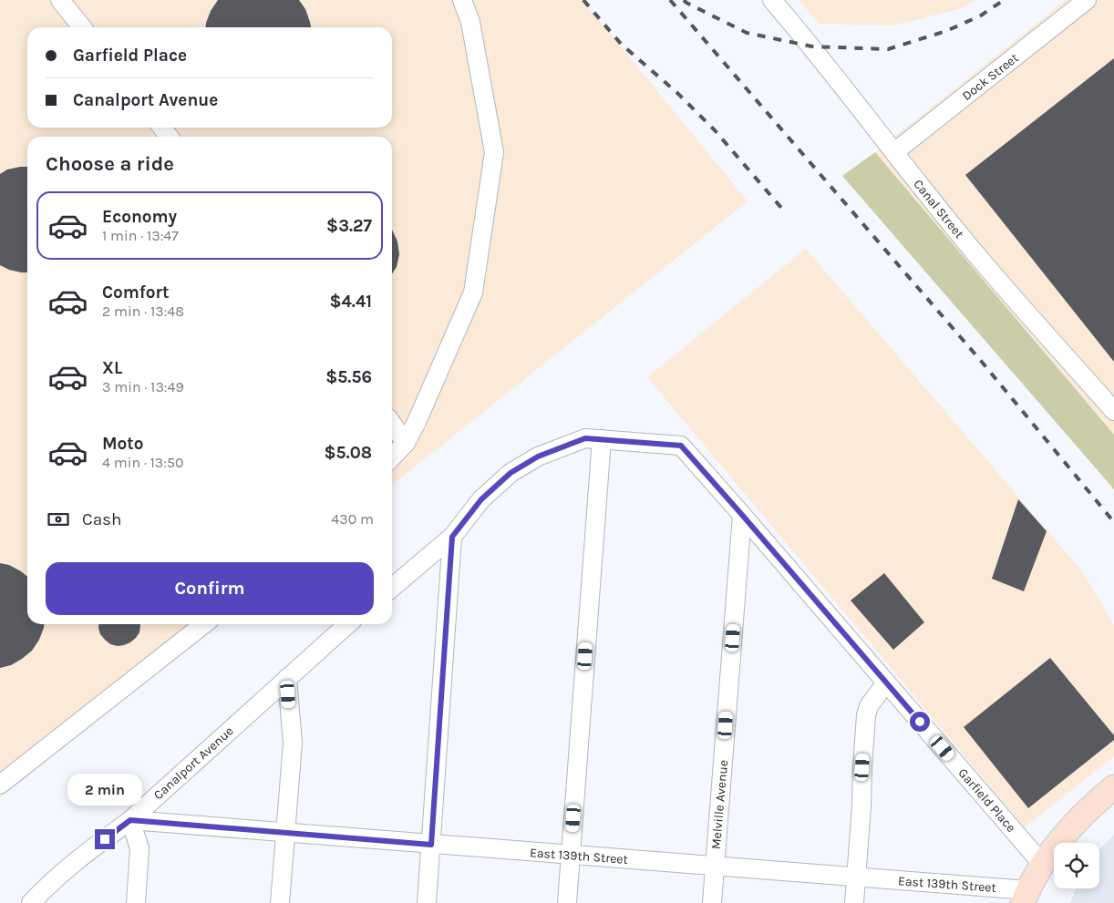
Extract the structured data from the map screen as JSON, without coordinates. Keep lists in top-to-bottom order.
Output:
{
  "streets": {
    "street": [
      "Dock Street",
      "Canal Street",
      "Canalport Avenue",
      "Garfield Place",
      "Melville Avenue",
      "East 139th Street"
    ]
  },
  "crossings": [
    ["Dock Street", "Canal Street"],
    ["Canalport Avenue", "East 139th Street"],
    ["Garfield Place", "Melville Avenue"],
    ["Melville Avenue", "East 139th Street"]
  ],
  "page": {
    "banner": ["Garfield Place", "Canalport Avenue"],
    "heading": "Choose a ride",
    "list": [
      {
        "name": "Economy",
        "note": "1 min · 13:47",
        "value": "$3.27"
      },
      {
        "name": "Comfort",
        "note": "2 min · 13:48",
        "value": "$4.41"
      },
      {
        "name": "XL",
        "note": "3 min · 13:49",
        "value": "$5.56"
      },
      {
        "name": "Moto",
        "note": "4 min · 13:50",
        "value": "$5.08"
      }
    ],
    "pay": ["Cash", "430 m"],
    "buttons": "Confirm",
    "bubble": "2 min"
  }
}
